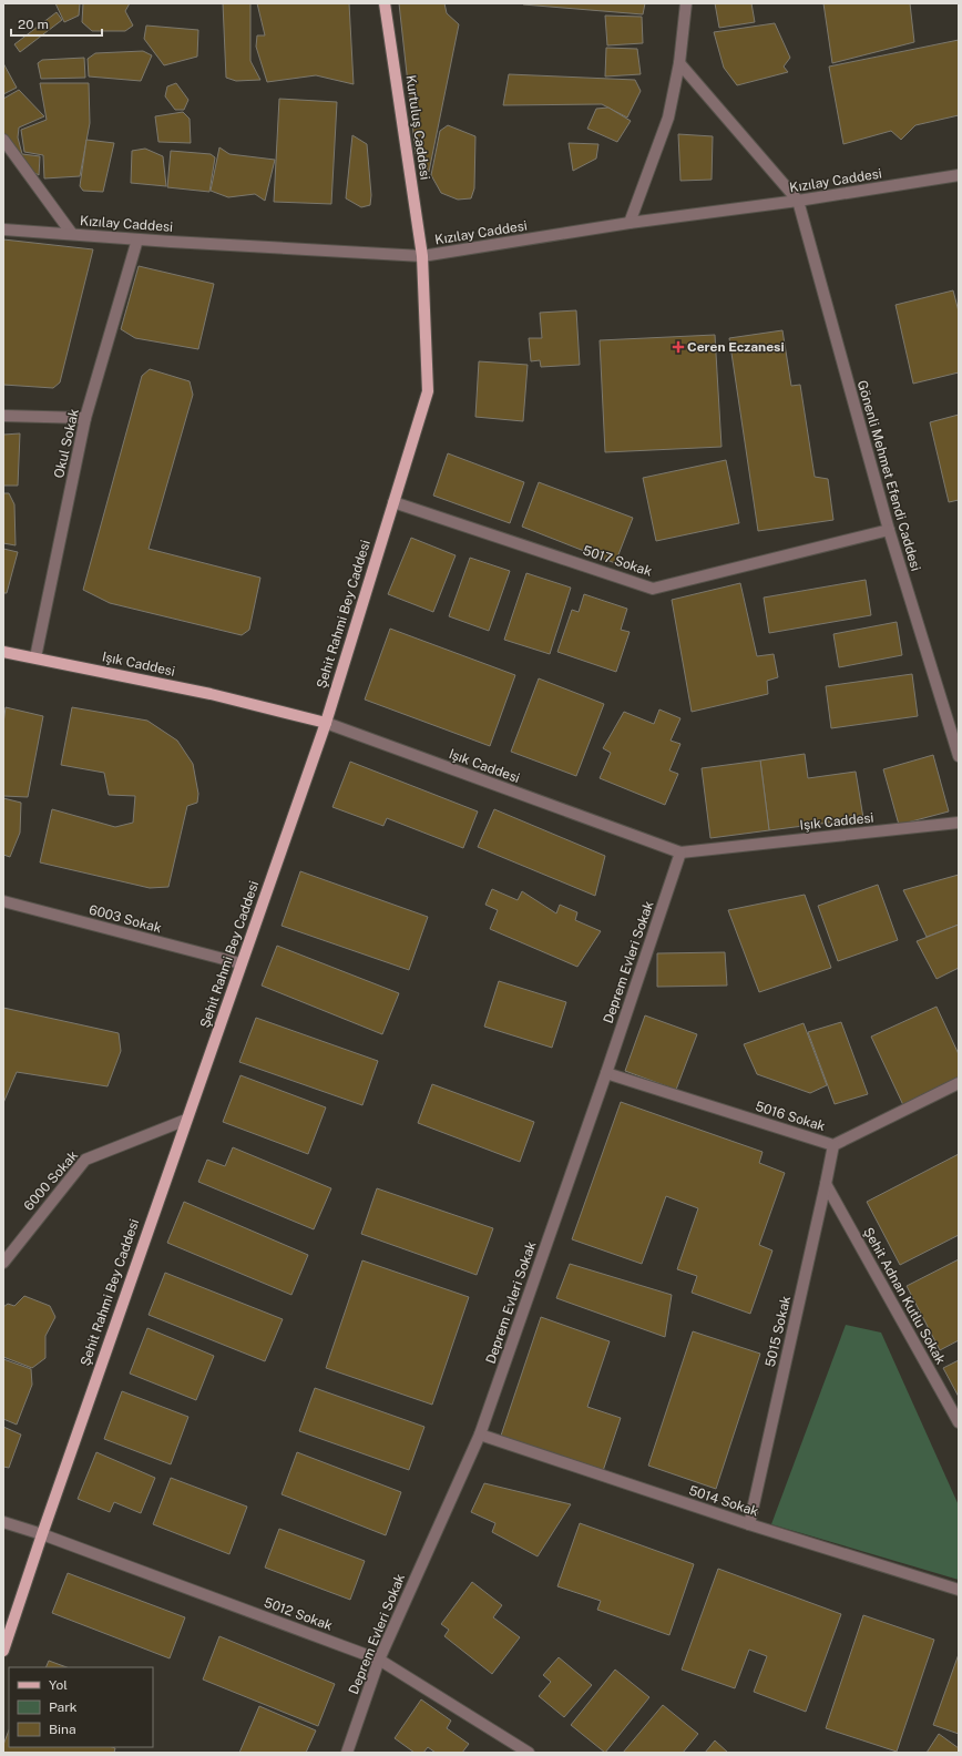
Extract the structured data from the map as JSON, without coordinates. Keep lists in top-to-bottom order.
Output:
{
  "streets": {
    "main road": ["Kurtuluş Caddesi", "Şehit Rahmi Bey Caddesi", "Işık Caddesi"],
    "street": [
      "Kızılay Caddesi",
      "Okul Sokak",
      "Gönenli Mehmet Efendi Caddesi",
      "5017 Sokak",
      "6003 Sokak",
      "Deprem Evleri Sokak",
      "5016 Sokak",
      "6000 Sokak",
      "Şehit Adnan Kutlu Sokak",
      "5015 Sokak",
      "5014 Sokak",
      "5012 Sokak"
    ]
  },
  "crossings": [
    ["Kurtuluş Caddesi", "Kızılay Caddesi"],
    ["Kurtuluş Caddesi", "Şehit Rahmi Bey Caddesi"],
    ["Kızılay Caddesi", "Okul Sokak"],
    ["Kızılay Caddesi", "Gönenli Mehmet Efendi Caddesi"],
    ["Kızılay Caddesi", "Şehit Rahmi Bey Caddesi"],
    ["Okul Sokak", "Işık Caddesi"],
    ["Gönenli Mehmet Efendi Caddesi", "5017 Sokak"],
    ["5017 Sokak", "Şehit Rahmi Bey Caddesi"],
    ["Şehit Rahmi Bey Caddesi", "Işık Caddesi"],
    ["Şehit Rahmi Bey Caddesi", "6003 Sokak"],
    ["Şehit Rahmi Bey Caddesi", "6000 Sokak"],
    ["Şehit Rahmi Bey Caddesi", "5012 Sokak"],
    ["Işık Caddesi", "Deprem Evleri Sokak"],
    ["Deprem Evleri Sokak", "5016 Sokak"],
    ["Deprem Evleri Sokak", "5014 Sokak"],
    ["Deprem Evleri Sokak", "5012 Sokak"],
    ["5016 Sokak", "5015 Sokak"],
    ["Şehit Adnan Kutlu Sokak", "5015 Sokak"],
    ["5015 Sokak", "5014 Sokak"]
  ],
  "places": {
    "health": ["Ceren Eczanesi"]
  },
  "legend": ["Yol", "Park", "Bina"],
  "scale_bar": "20 m"
}
